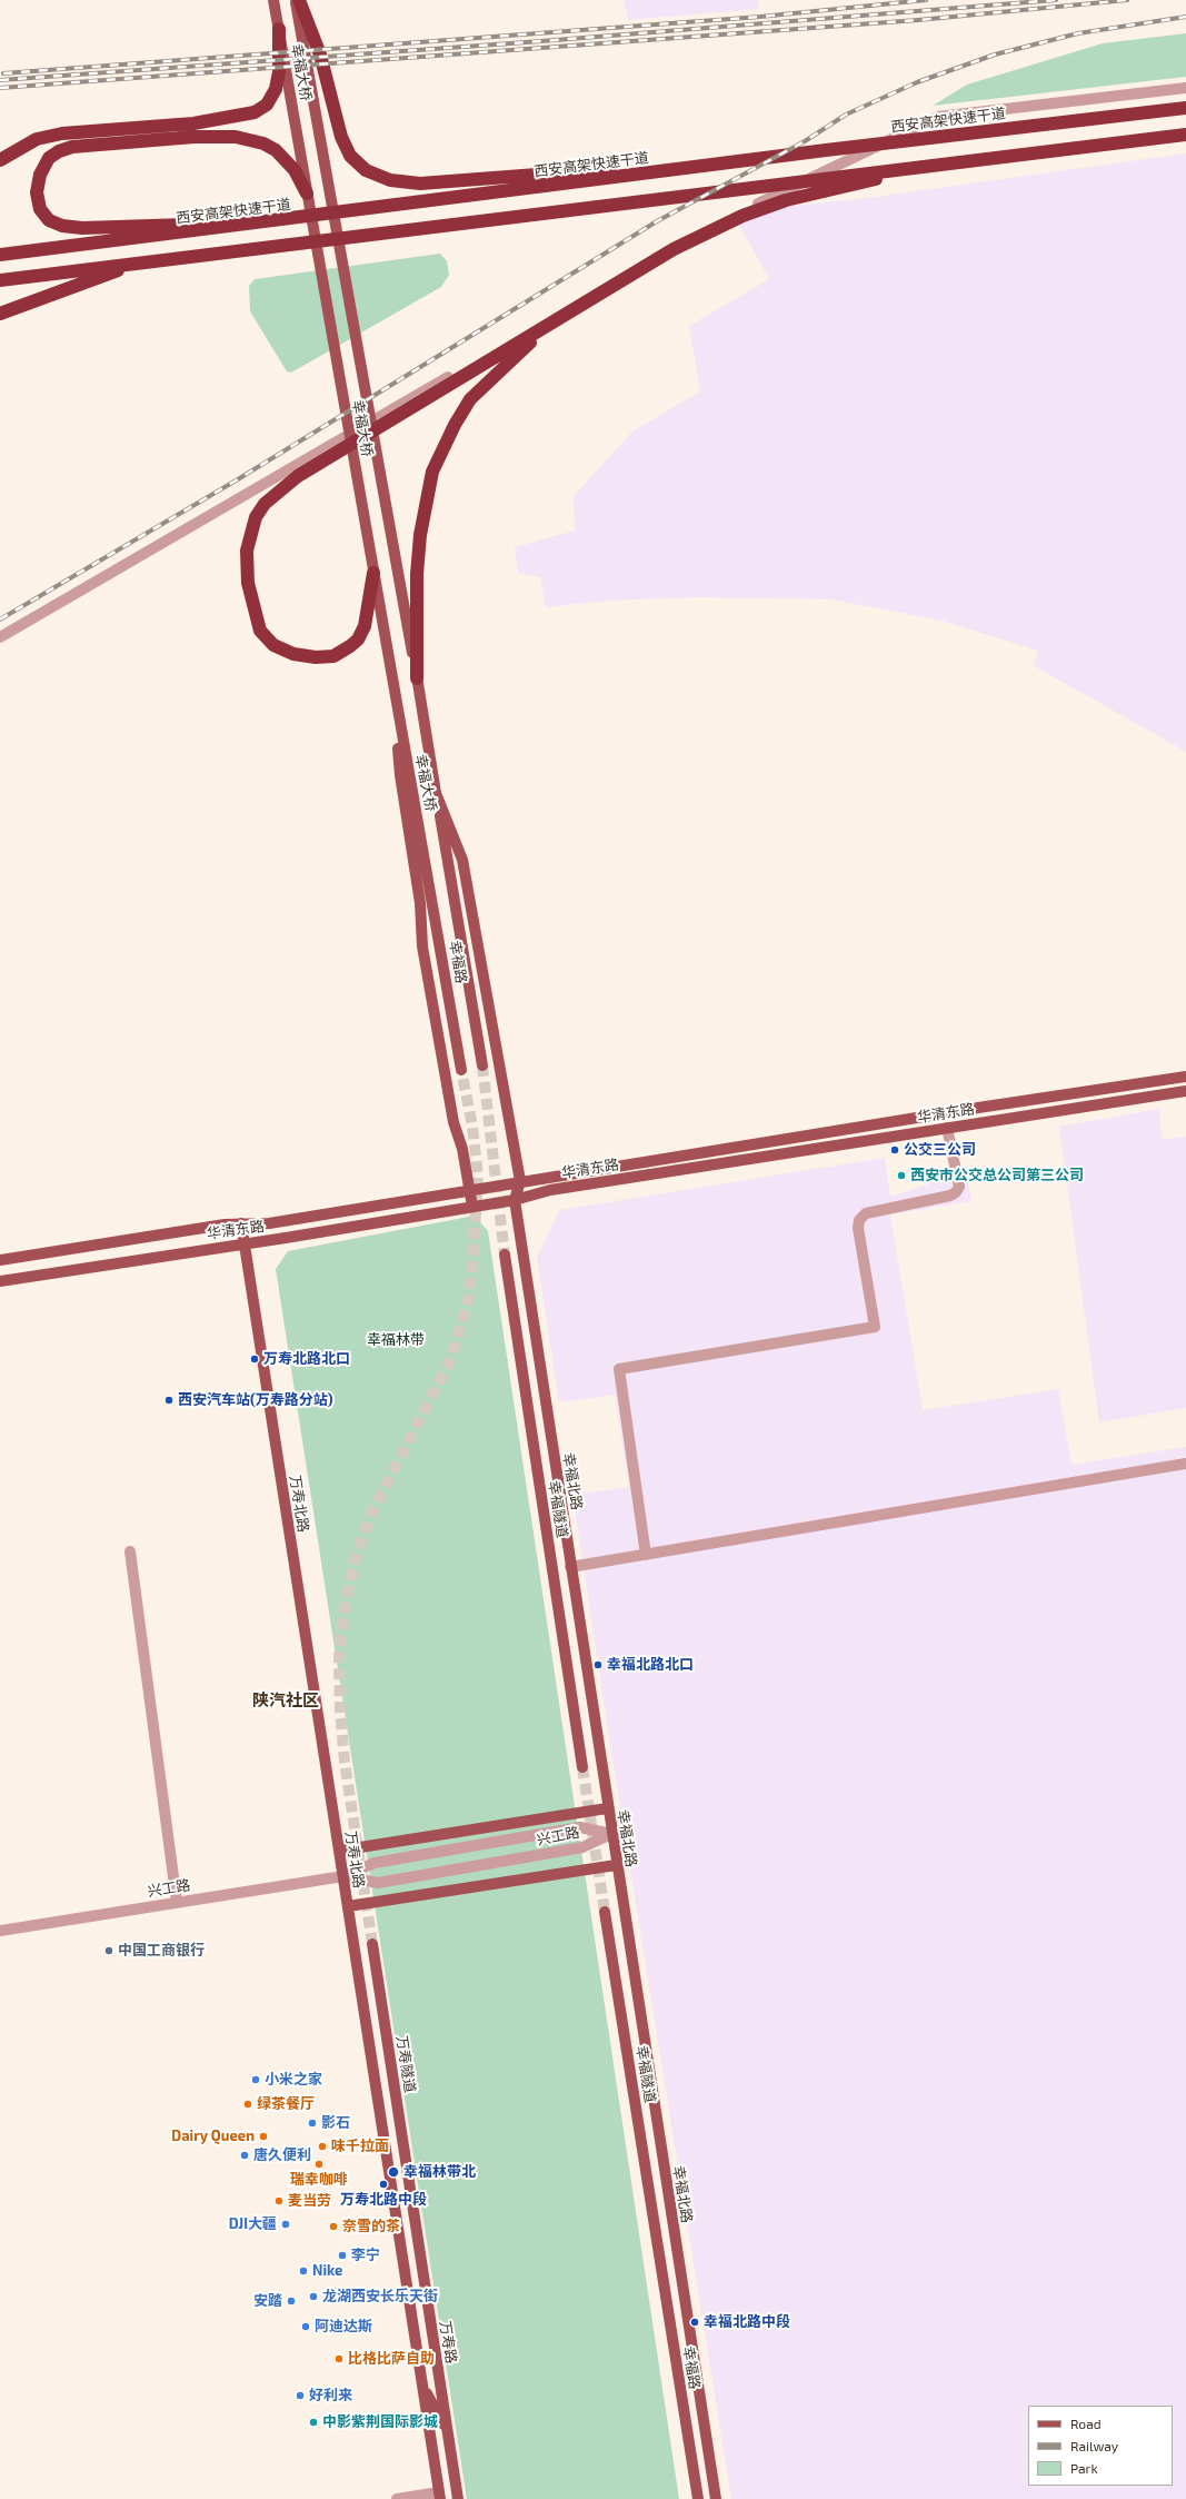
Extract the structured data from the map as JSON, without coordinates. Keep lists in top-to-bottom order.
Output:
{
  "streets": {
    "highway": ["西安高架快速干道"],
    "main road": [
      "幸福大桥",
      "幸福路",
      "华清东路",
      "幸福北路",
      "万寿北路",
      "幸福隧道",
      "万寿隧道",
      "万寿路"
    ],
    "street": ["兴工路"]
  },
  "crossings": [
    ["幸福大桥", "幸福路"],
    ["幸福路", "幸福隧道"],
    ["华清东路", "幸福北路"],
    ["华清东路", "万寿北路"],
    ["幸福北路", "兴工路"],
    ["万寿北路", "兴工路"],
    ["万寿隧道", "万寿路"]
  ],
  "districts": ["陕汽社区"],
  "parks": ["幸福林带"],
  "places": [
    "公交三公司",
    "西安市公交总公司第三公司",
    "万寿北路北口",
    "西安汽车站(万寿路分站)",
    "幸福北路北口",
    "中国工商银行",
    "小米之家",
    "绿茶餐厅",
    "影石",
    "Dairy Queen",
    "味千拉面",
    "唐久便利",
    "瑞幸咖啡",
    "幸福林带北",
    "万寿北路中段",
    "麦当劳",
    "DJI大疆",
    "奈雪的茶",
    "李宁",
    "Nike",
    "龙湖西安长乐天街",
    "安踏",
    "幸福北路中段",
    "阿迪达斯",
    "比格比萨自助",
    "好利来",
    "中影紫荆国际影城"
  ],
  "legend": ["Road", "Railway", "Park"]
}
